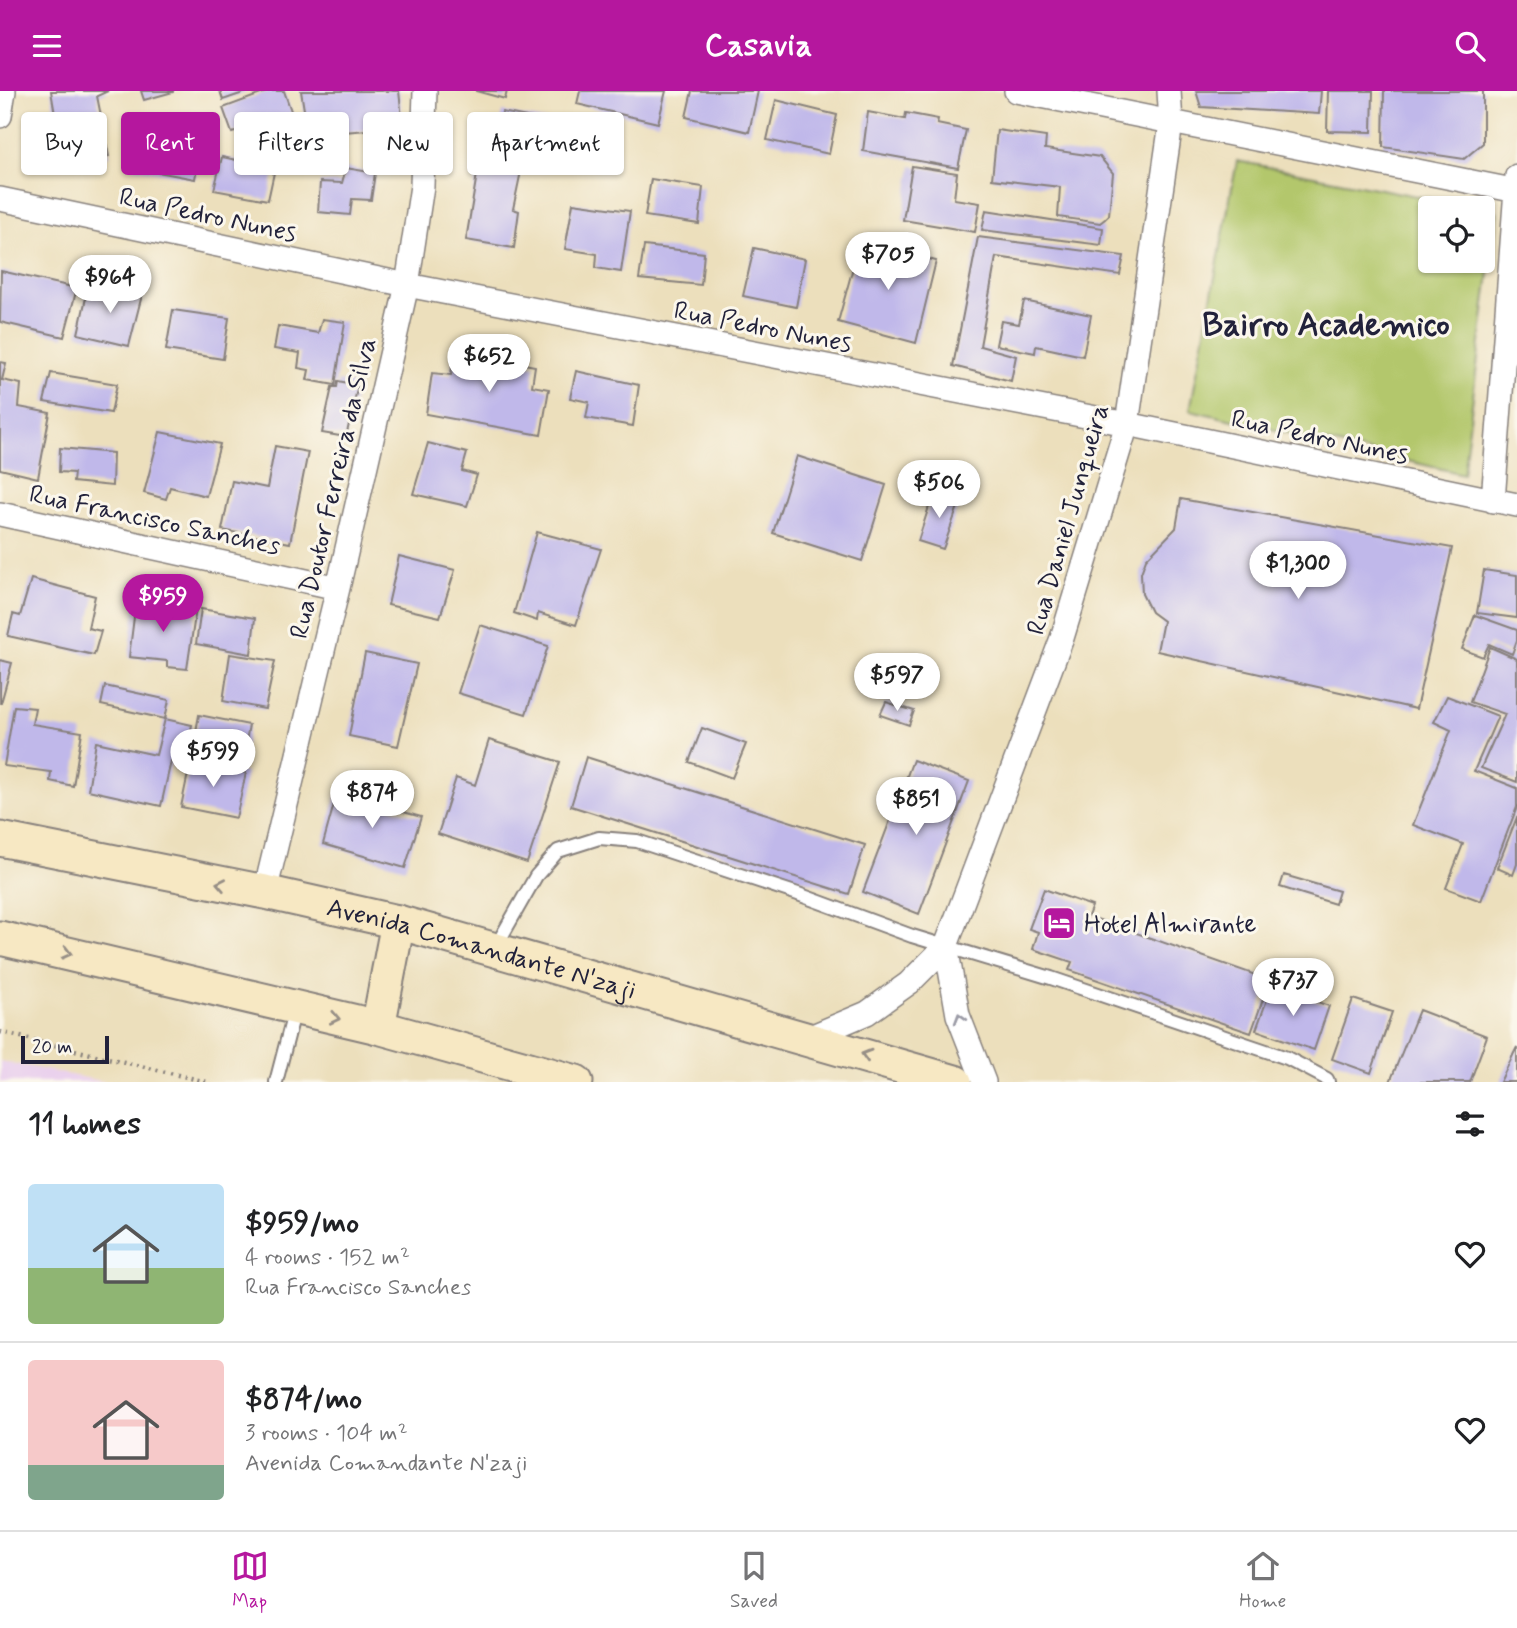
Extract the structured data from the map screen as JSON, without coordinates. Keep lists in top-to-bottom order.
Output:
{
  "streets": {
    "street": [
      "Rua Pedro Nunes",
      "Rua Doutor Ferreira da Silva",
      "Rua Francisco Sanches",
      "Rua Daniel Junqueira",
      "Avenida Comandante N'zaji"
    ]
  },
  "crossings": [
    ["Rua Pedro Nunes", "Rua Doutor Ferreira da Silva"],
    ["Rua Pedro Nunes", "Rua Daniel Junqueira"],
    ["Rua Doutor Ferreira da Silva", "Rua Francisco Sanches"],
    ["Rua Doutor Ferreira da Silva", "Avenida Comandante N'zaji"],
    ["Rua Daniel Junqueira", "Avenida Comandante N'zaji"]
  ],
  "districts": ["Bairro Academico"],
  "places": {
    "hotel": ["Hotel Almirante"]
  },
  "scale_bar": "20 m",
  "page": {
    "header": "Casavia",
    "chip": [
      "Buy",
      "Rent",
      "Filters",
      "New",
      "Apartment"
    ],
    "price": [
      "$705",
      "$964",
      "$652",
      "$506",
      "$1,300",
      "$959",
      "$597",
      "$599",
      "$874",
      "$851",
      "$737"
    ],
    "scale": "20 m",
    "heading": "11 homes",
    "list": [
      {
        "name": "$959/mo",
        "note": "4 rooms · 152 m² · Rua Francisco Sanches"
      },
      {
        "name": "$874/mo",
        "note": "3 rooms · 104 m² · Avenida Comandante N'zaji"
      }
    ],
    "tabs": ["Map", "Saved", "Home"]
  }
}
